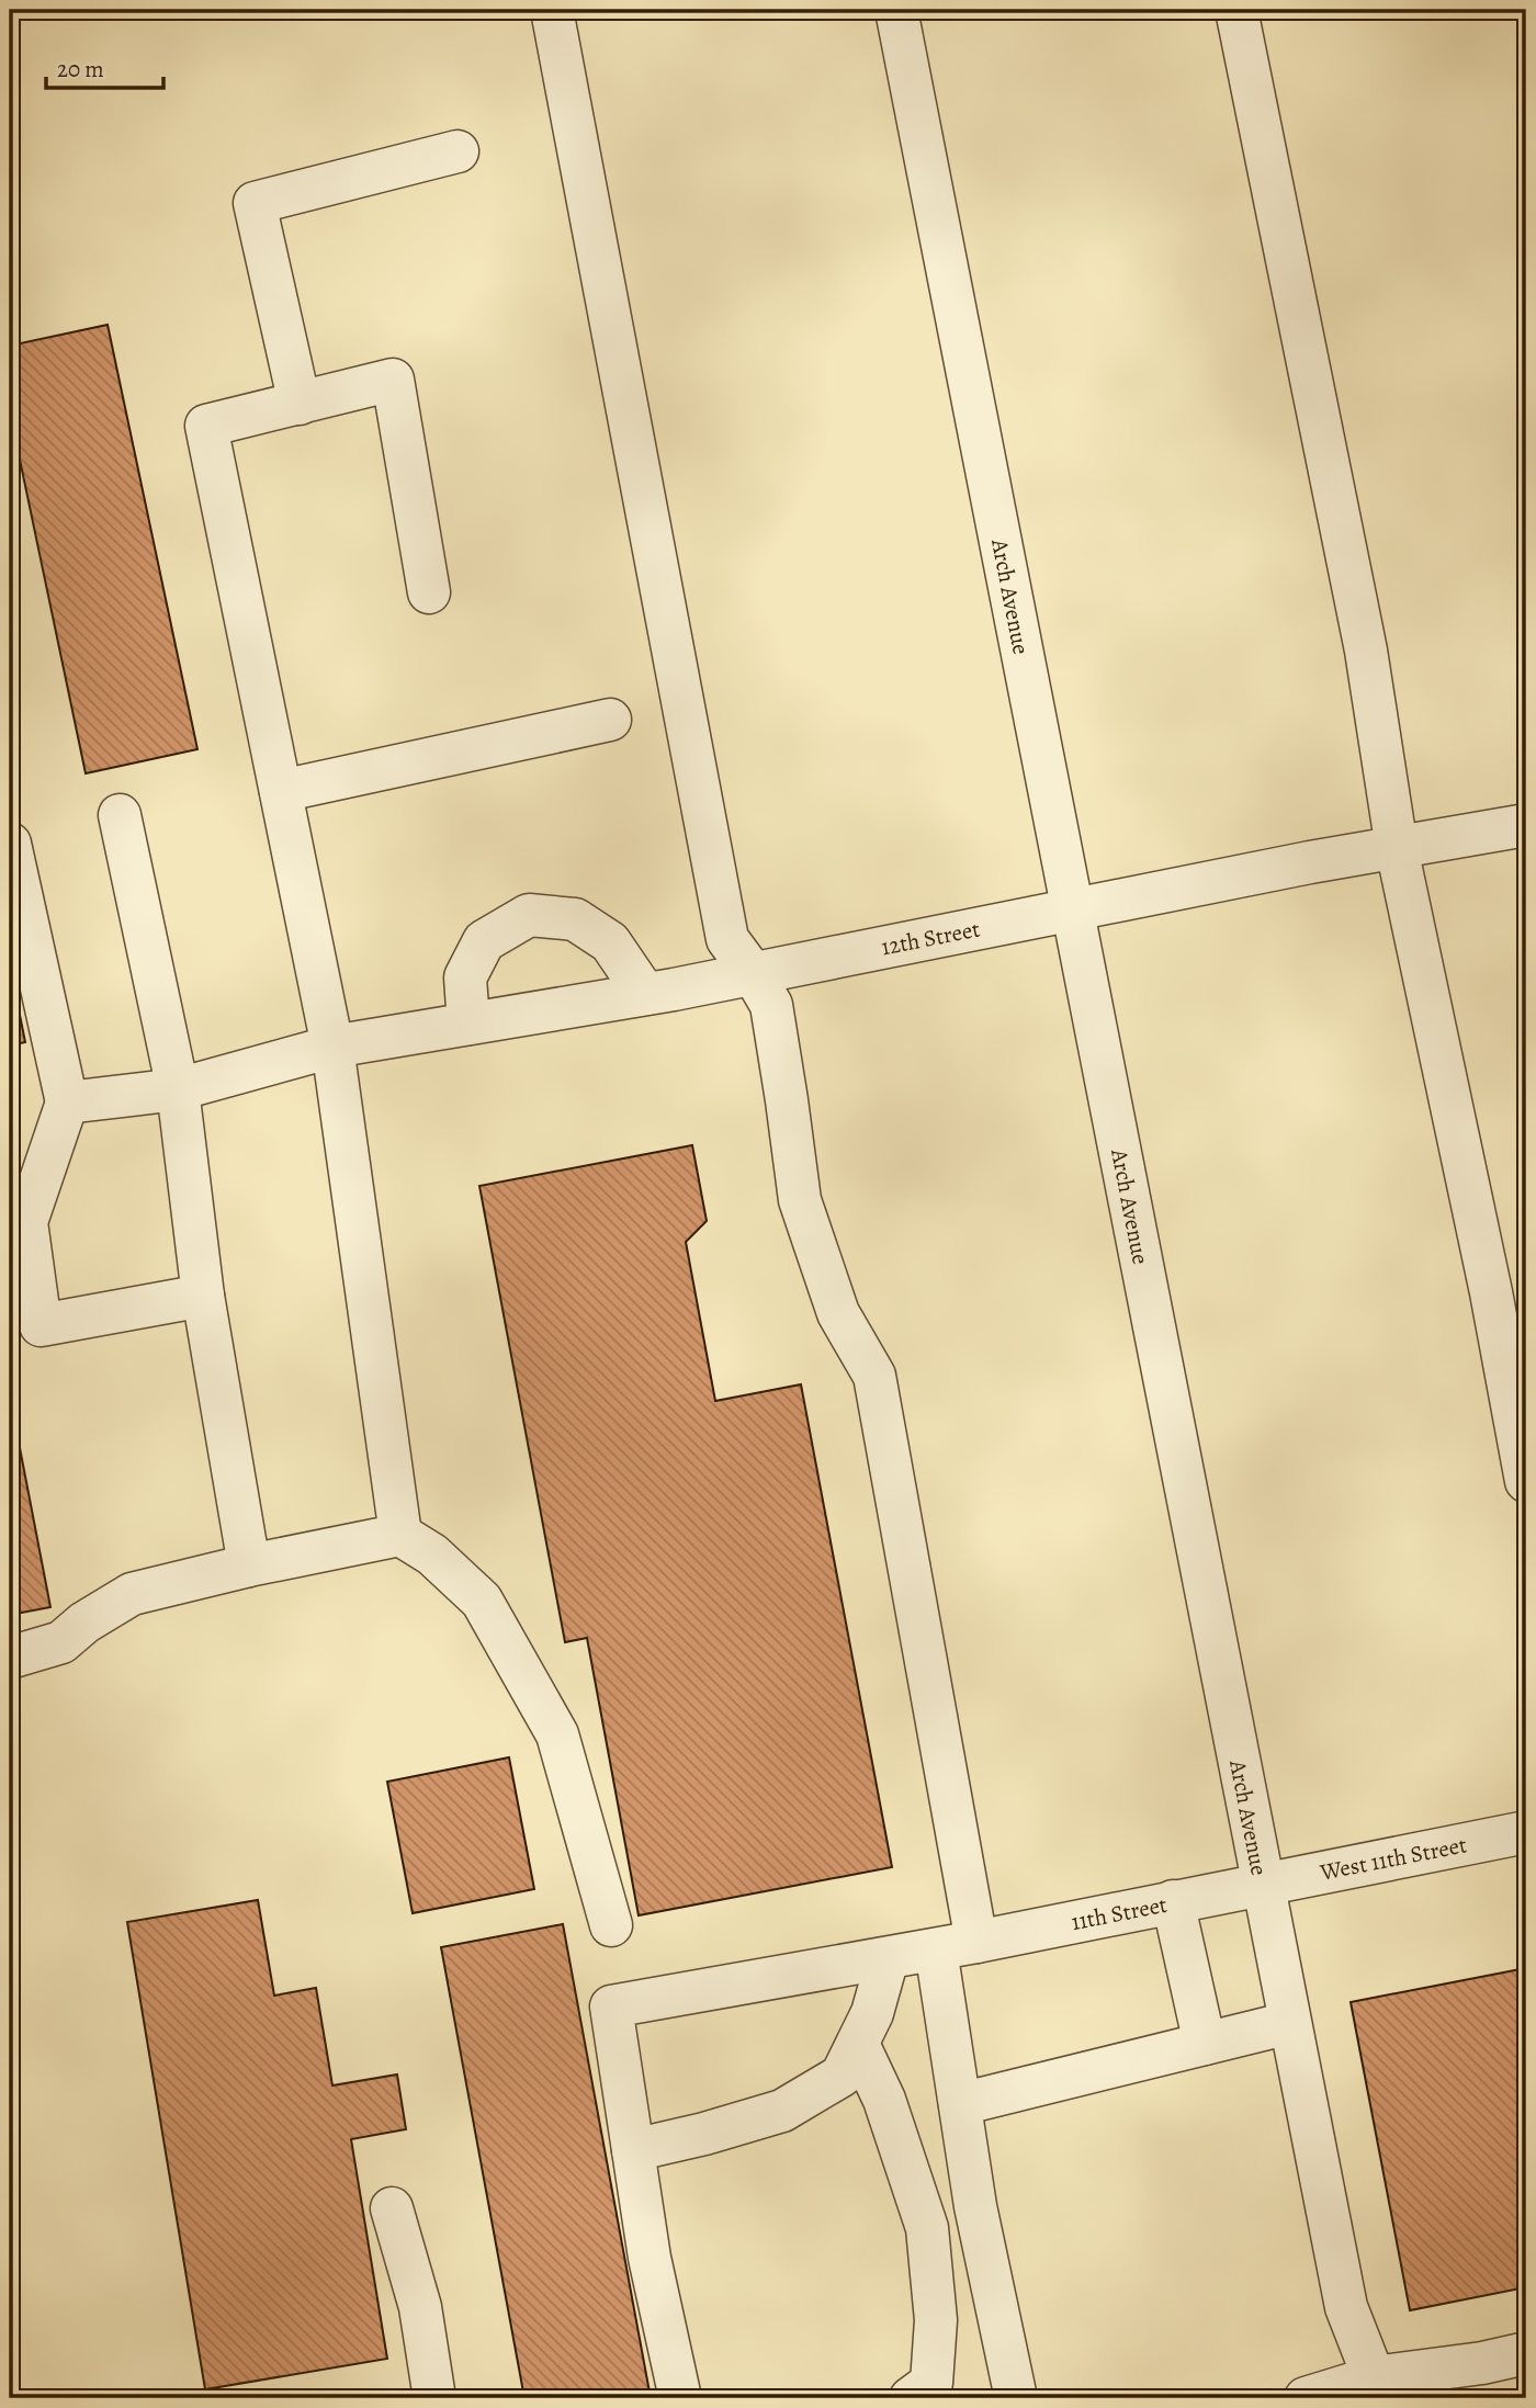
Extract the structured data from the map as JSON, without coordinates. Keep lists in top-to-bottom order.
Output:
{
  "streets": {
    "street": [
      "Arch Avenue",
      "12th Street",
      "West 11th Street",
      "11th Street"
    ]
  },
  "crossings": [
    ["Arch Avenue", "12th Street"],
    ["Arch Avenue", "West 11th Street"],
    ["Arch Avenue", "11th Street"],
    ["West 11th Street", "11th Street"]
  ],
  "scale_bar": "20 m"
}
